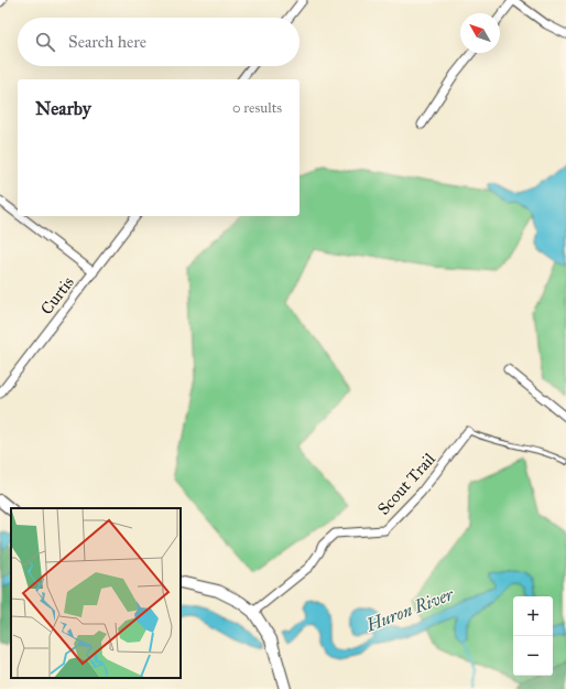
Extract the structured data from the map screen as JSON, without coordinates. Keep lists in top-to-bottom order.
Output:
{
  "streets": {
    "street": ["Curtis", "Scout Trail"]
  },
  "water": ["Huron River"],
  "north": "top left",
  "page": {
    "search": "Search here",
    "heading": ["Nearby", "0 results"],
    "map_buttons": ["+", "−"]
  }
}
